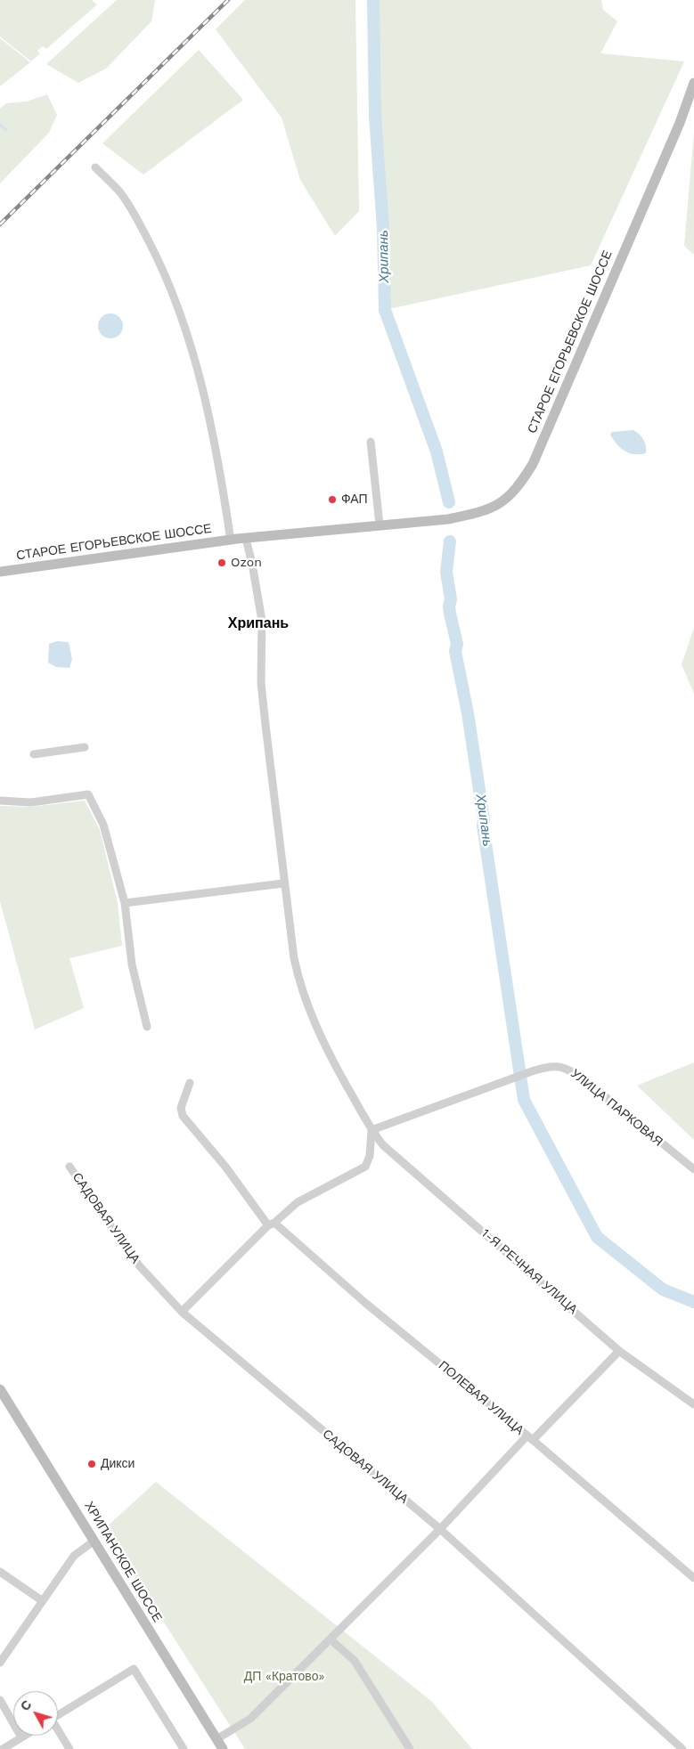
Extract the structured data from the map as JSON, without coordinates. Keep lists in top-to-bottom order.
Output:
{
  "streets": {
    "main road": ["СТАРОЕ ЕГОРЬЕВСКОЕ ШОССЕ", "ХРИПАНСКОЕ ШОССЕ"],
    "street": [
      "УЛИЦА ПАРКОВАЯ",
      "САДОВАЯ УЛИЦА",
      "1-Я РЕЧНАЯ УЛИЦА",
      "ПОЛЕВАЯ УЛИЦА"
    ]
  },
  "crossings": [
    ["СТАРОЕ ЕГОРЬЕВСКОЕ ШОССЕ", "1-Я РЕЧНАЯ УЛИЦА"],
    ["УЛИЦА ПАРКОВАЯ", "1-Я РЕЧНАЯ УЛИЦА"]
  ],
  "districts": ["Хрипань"],
  "water": ["Хрипань"],
  "parks": ["ДП «Кратово»"],
  "places": ["ФАП", "Ozon", "Дикси"],
  "north": "top left"
}
